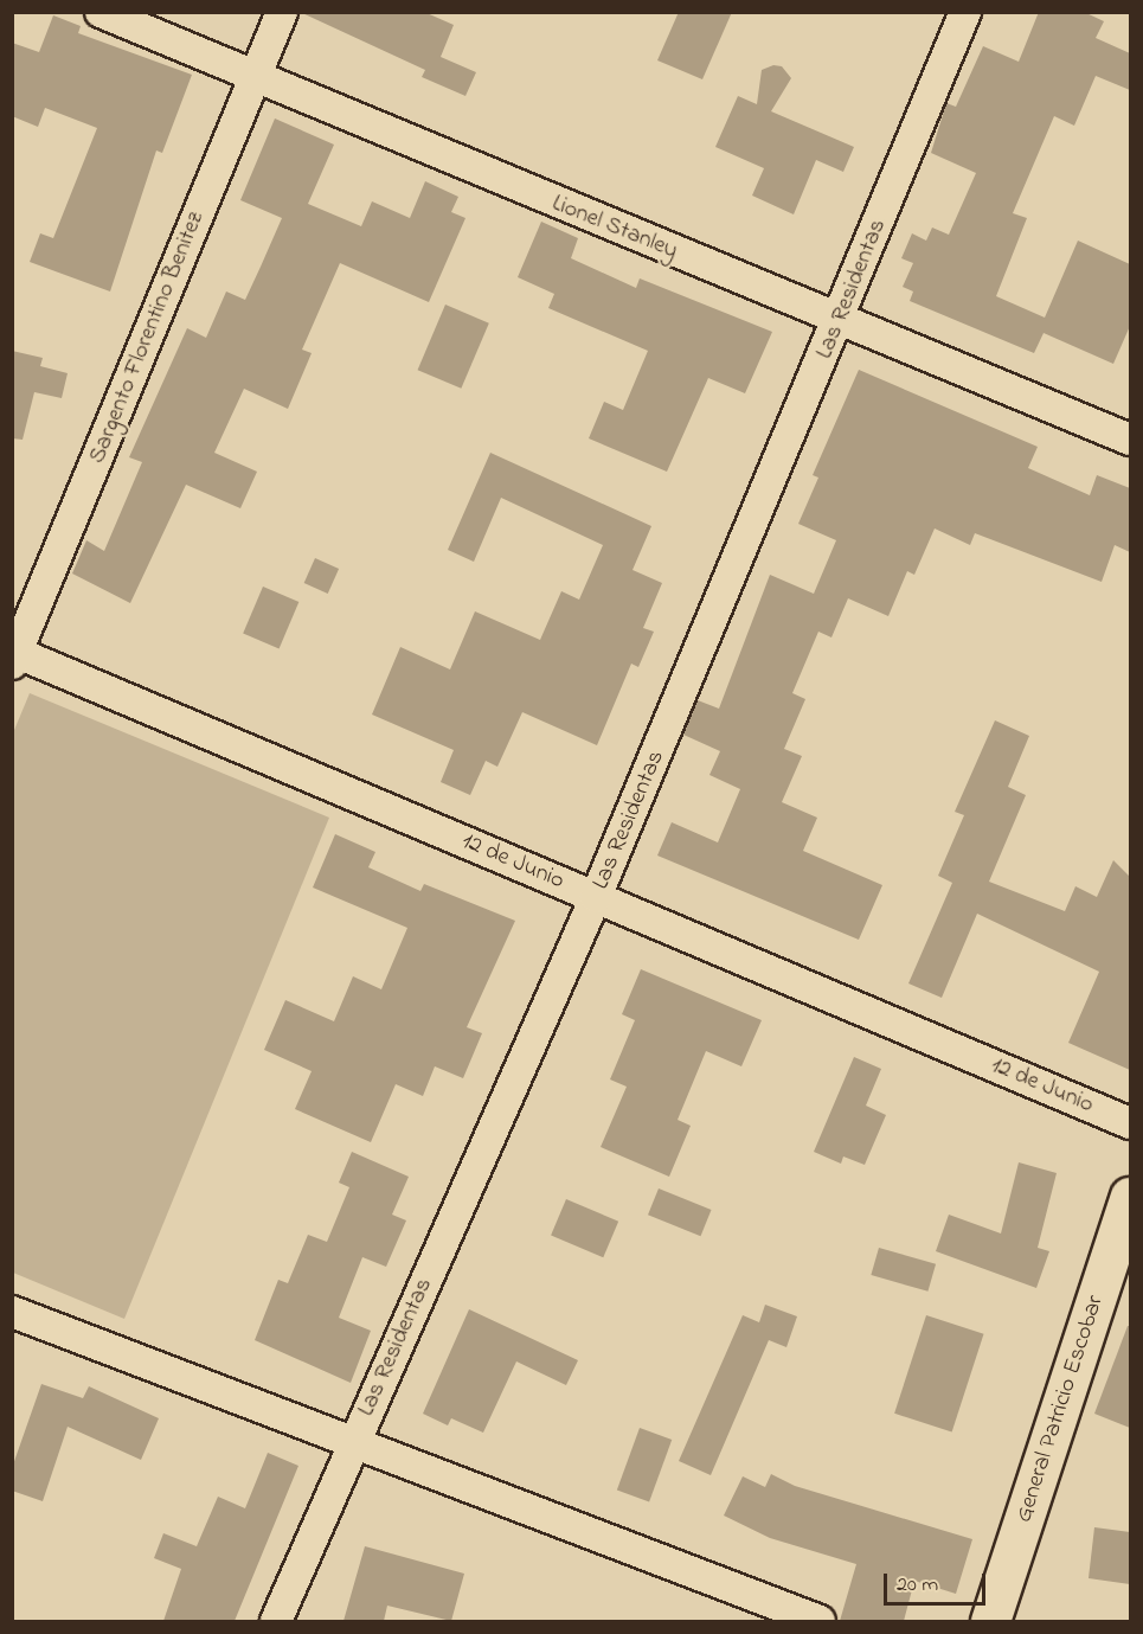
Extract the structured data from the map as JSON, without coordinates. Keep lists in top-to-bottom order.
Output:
{
  "streets": {
    "street": [
      "Lionel Stanley",
      "Las Residentas",
      "Sargento Florentino Benitez",
      "12 de Junio",
      "General Patricio Escobar"
    ]
  },
  "crossings": [
    ["Lionel Stanley", "Las Residentas"],
    ["Lionel Stanley", "Sargento Florentino Benitez"],
    ["Las Residentas", "12 de Junio"],
    ["Sargento Florentino Benitez", "12 de Junio"]
  ],
  "scale_bar": "20 m"
}
